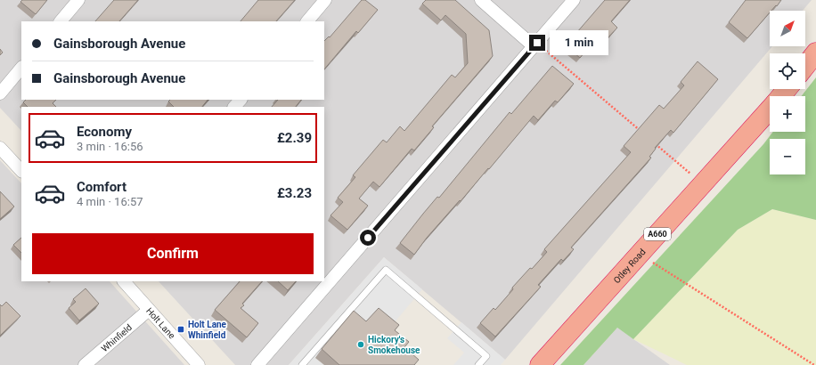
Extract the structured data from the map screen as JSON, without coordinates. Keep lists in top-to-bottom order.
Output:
{
  "streets": {
    "highway": ["A660", "Otley Road"],
    "street": ["Holt Lane", "Whinfield"]
  },
  "crossings": [
    ["Holt Lane", "Whinfield"]
  ],
  "places": {
    "transit": ["Holt Lane Whinfield"],
    "other": ["Hickory's Smokehouse"]
  },
  "north": "top right",
  "page": {
    "map_buttons": ["+", "−"],
    "banner": ["Gainsborough Avenue", "Gainsborough Avenue"],
    "bubble": "1 min",
    "list": [
      {
        "name": "Economy",
        "note": "3 min · 16:56",
        "value": "£2.39"
      },
      {
        "name": "Comfort",
        "note": "4 min · 16:57",
        "value": "£3.23"
      }
    ],
    "buttons": "Confirm"
  }
}
